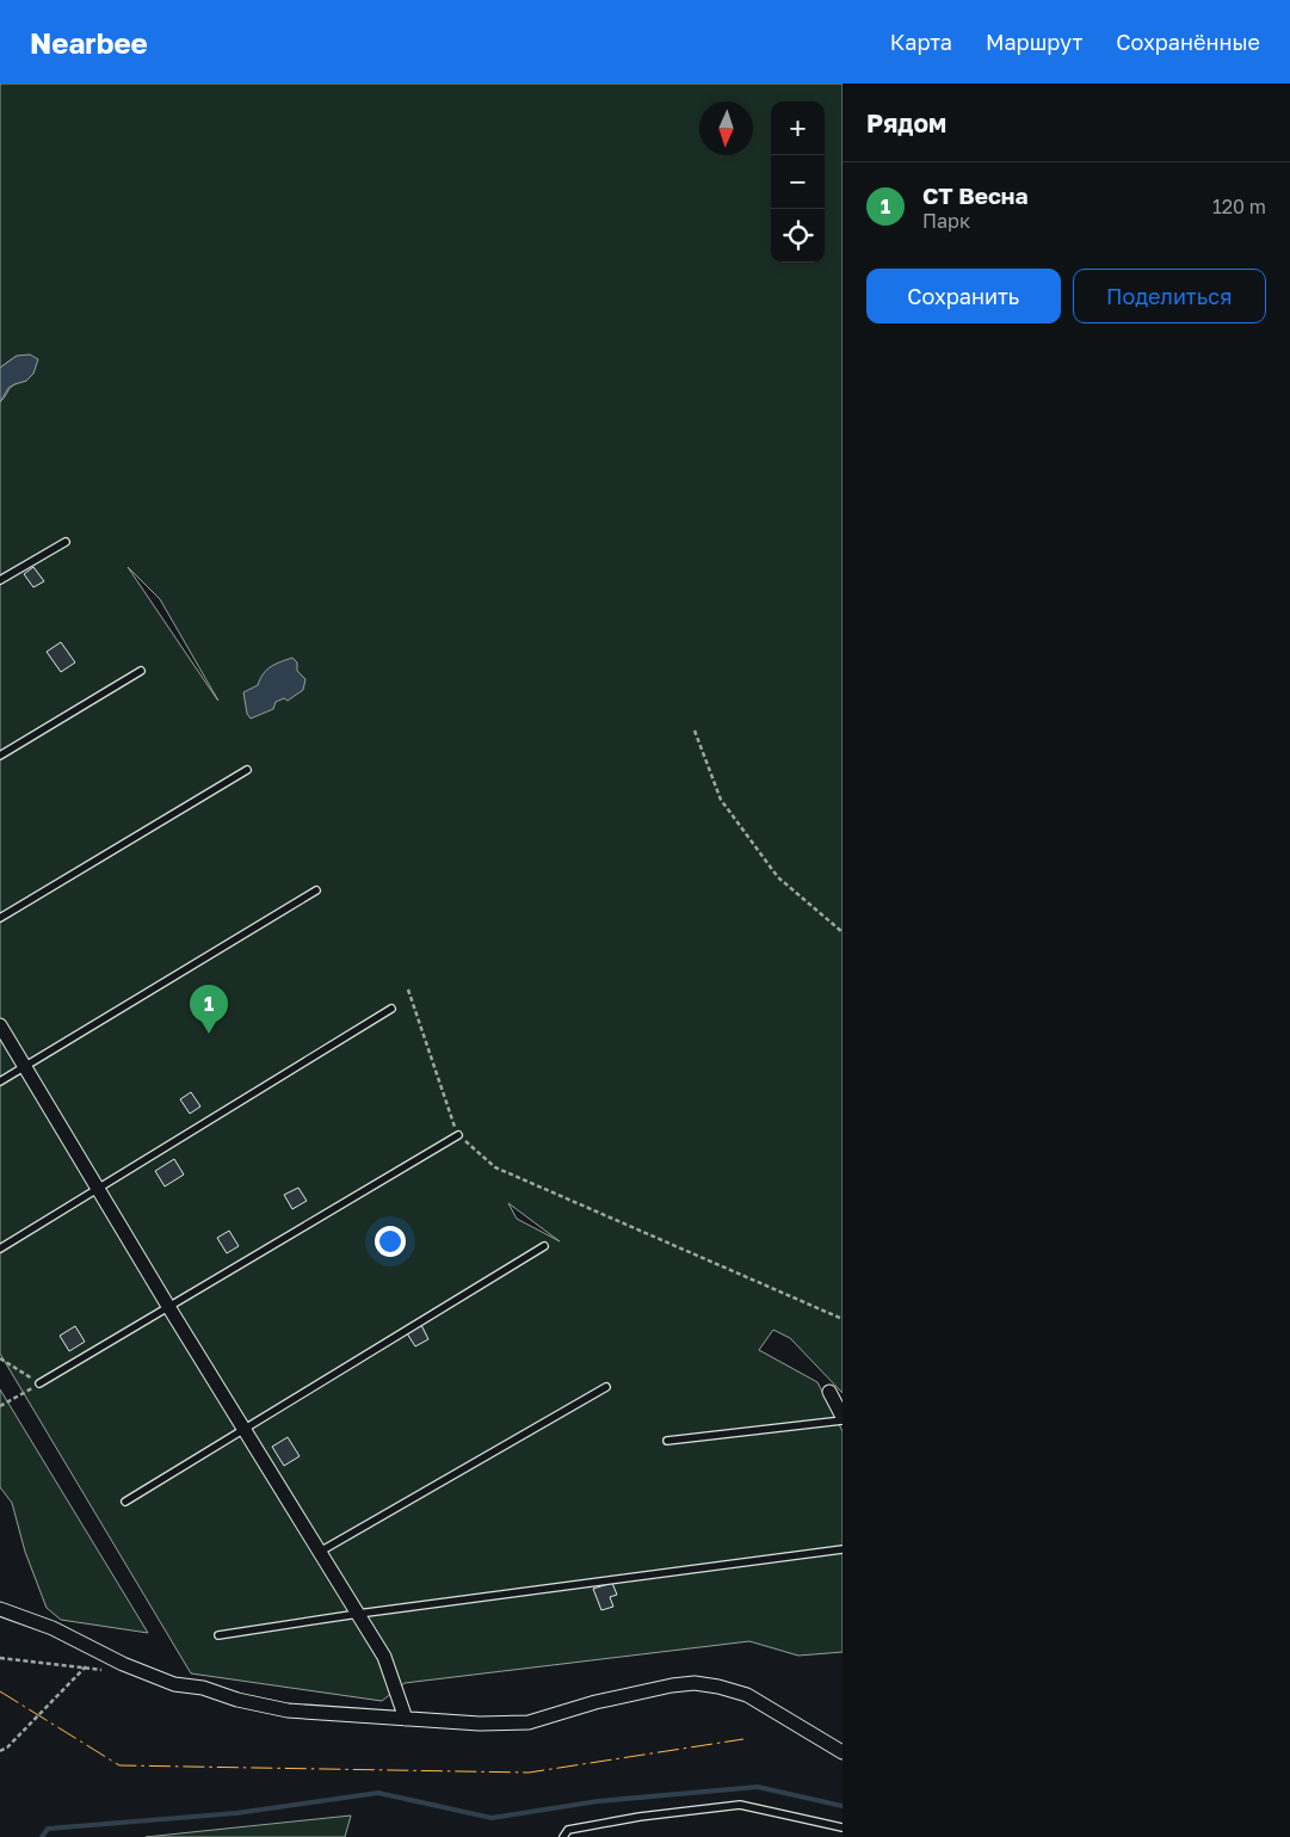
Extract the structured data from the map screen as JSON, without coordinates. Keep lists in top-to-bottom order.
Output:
{
  "north": "bottom",
  "page": {
    "header": "Nearbee",
    "nav": ["Карта", "Маршрут", "Сохранённые"],
    "heading": "Рядом",
    "map_buttons": ["+", "−"],
    "list": [
      {
        "mark": "1",
        "name": "СТ Весна",
        "note": "Парк",
        "value": "120 m"
      }
    ],
    "buttons": ["Сохранить", "Поделиться"],
    "pins": "1"
  }
}
